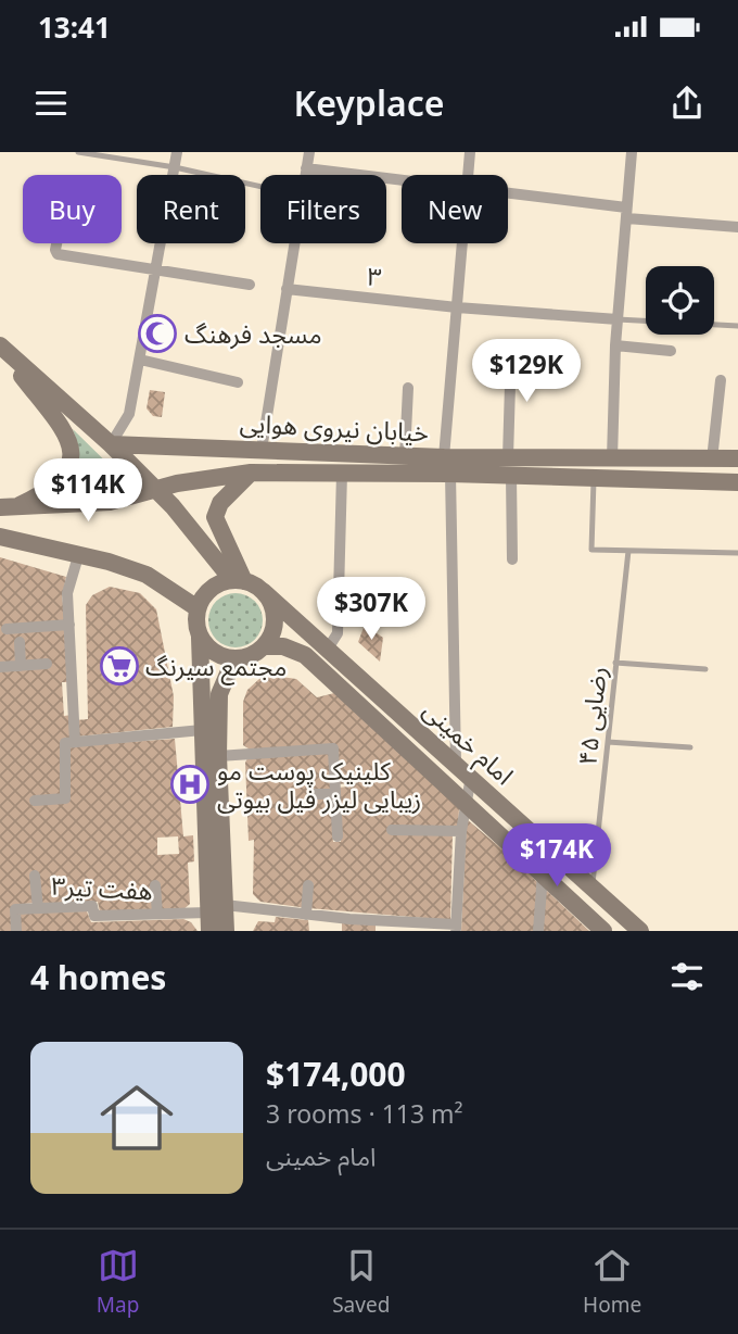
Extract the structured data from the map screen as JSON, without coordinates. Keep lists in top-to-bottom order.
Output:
{
  "streets": {
    "main road": ["خیابان نیروی هوایی", "امام خمینی"],
    "street": ["۳", "هفت تیر۳"],
    "lane": ["رضایی ۴۵"]
  },
  "crossings": [
    ["رضایی ۴۵", "امام خمینی"]
  ],
  "places": {
    "mosque": ["مسجد فرهنگ"],
    "supermarket": ["مجتمع سیرنگ"],
    "hospital": ["کلینیک پوست مو زیبایی لیزر فیل بیوتی"]
  },
  "page": {
    "status": "13:41",
    "header": "Keyplace",
    "chip": [
      "Buy",
      "Rent",
      "Filters",
      "New"
    ],
    "price": [
      "$129K",
      "$114K",
      "$307K",
      "$174K"
    ],
    "heading": "4 homes",
    "list": [
      {
        "name": "$174,000",
        "note": "3 rooms · 113 m² · امام خمینی"
      }
    ],
    "tabs": ["Map", "Saved", "Home"]
  }
}
